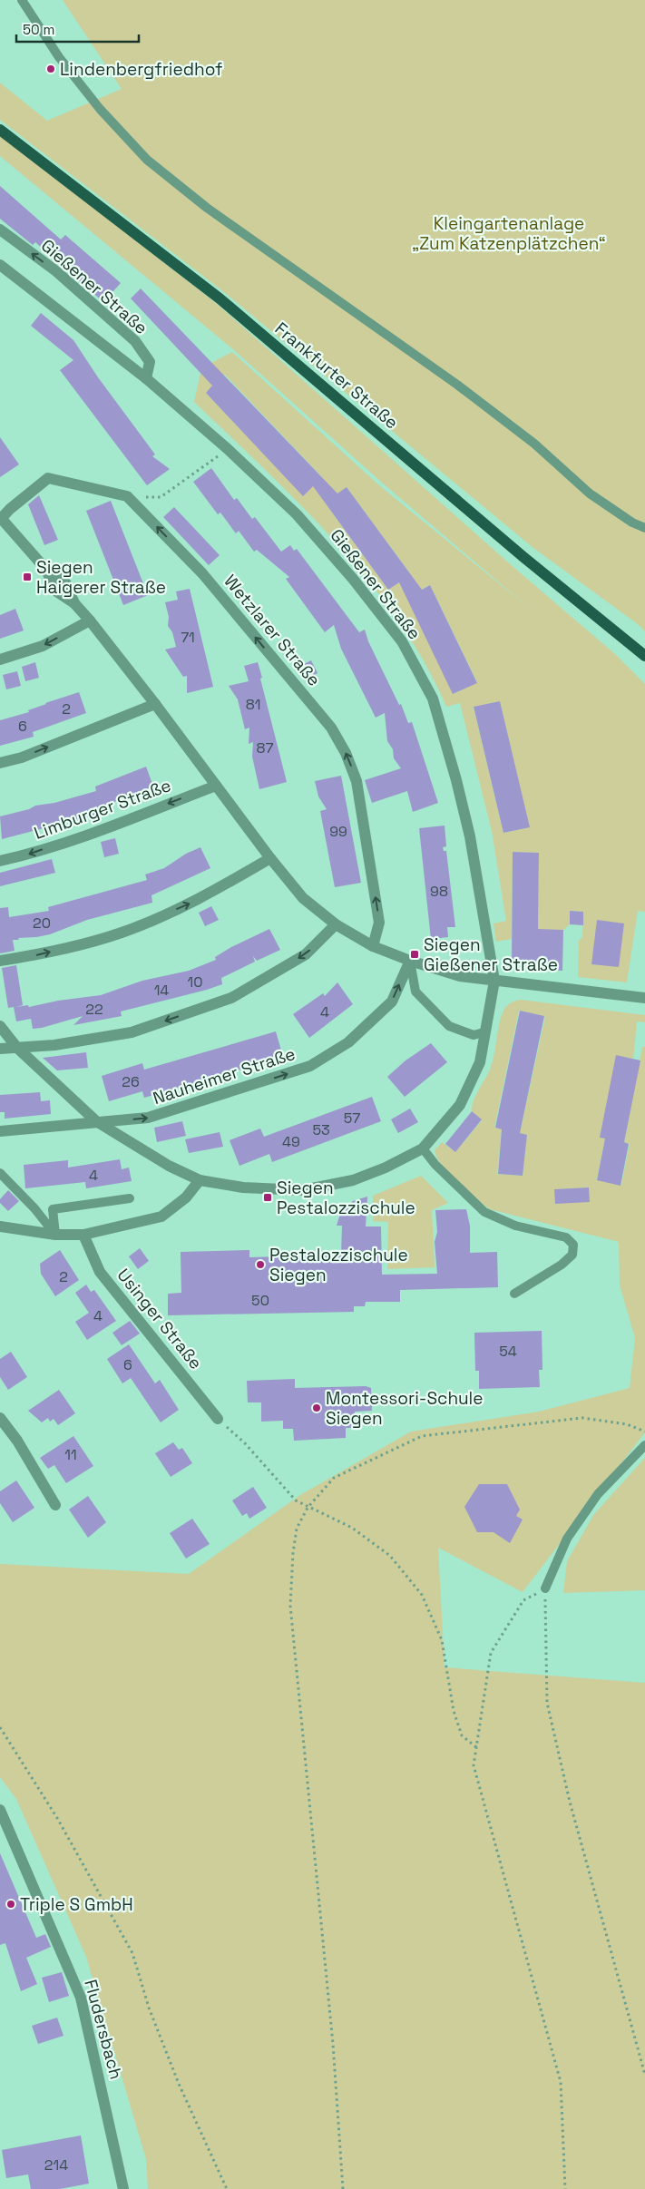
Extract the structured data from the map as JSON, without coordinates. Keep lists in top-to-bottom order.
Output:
{
  "streets": {
    "main road": ["Frankfurter Straße"],
    "street": [
      "Gießener Straße",
      "Wetzlarer Straße",
      "Limburger Straße",
      "Nauheimer Straße",
      "Usinger Straße",
      "Fludersbach"
    ]
  },
  "crossings": [
    ["Gießener Straße", "Wetzlarer Straße"],
    ["Wetzlarer Straße", "Limburger Straße"],
    ["Wetzlarer Straße", "Nauheimer Straße"]
  ],
  "one_way": ["Wetzlarer Straße"],
  "parks": ["Kleingartenanlage „Zum Katzenplätzchen“"],
  "places": {
    "other": [
      "Lindenbergfriedhof",
      "Pestalozzischule Siegen",
      "Montessori-Schule Siegen",
      "Triple S GmbH"
    ],
    "transit": ["Siegen Haigerer Straße", "Siegen Gießener Straße", "Siegen Pestalozzischule"]
  },
  "house_numbers": [
    "71",
    "81",
    "2",
    "6",
    "87",
    "99",
    "98",
    "20",
    "10",
    "14",
    "22",
    "4",
    "26",
    "57",
    "53",
    "49",
    "4",
    "2",
    "50",
    "4",
    "54",
    "6",
    "11",
    "214"
  ],
  "scale_bar": "50 m"
}
